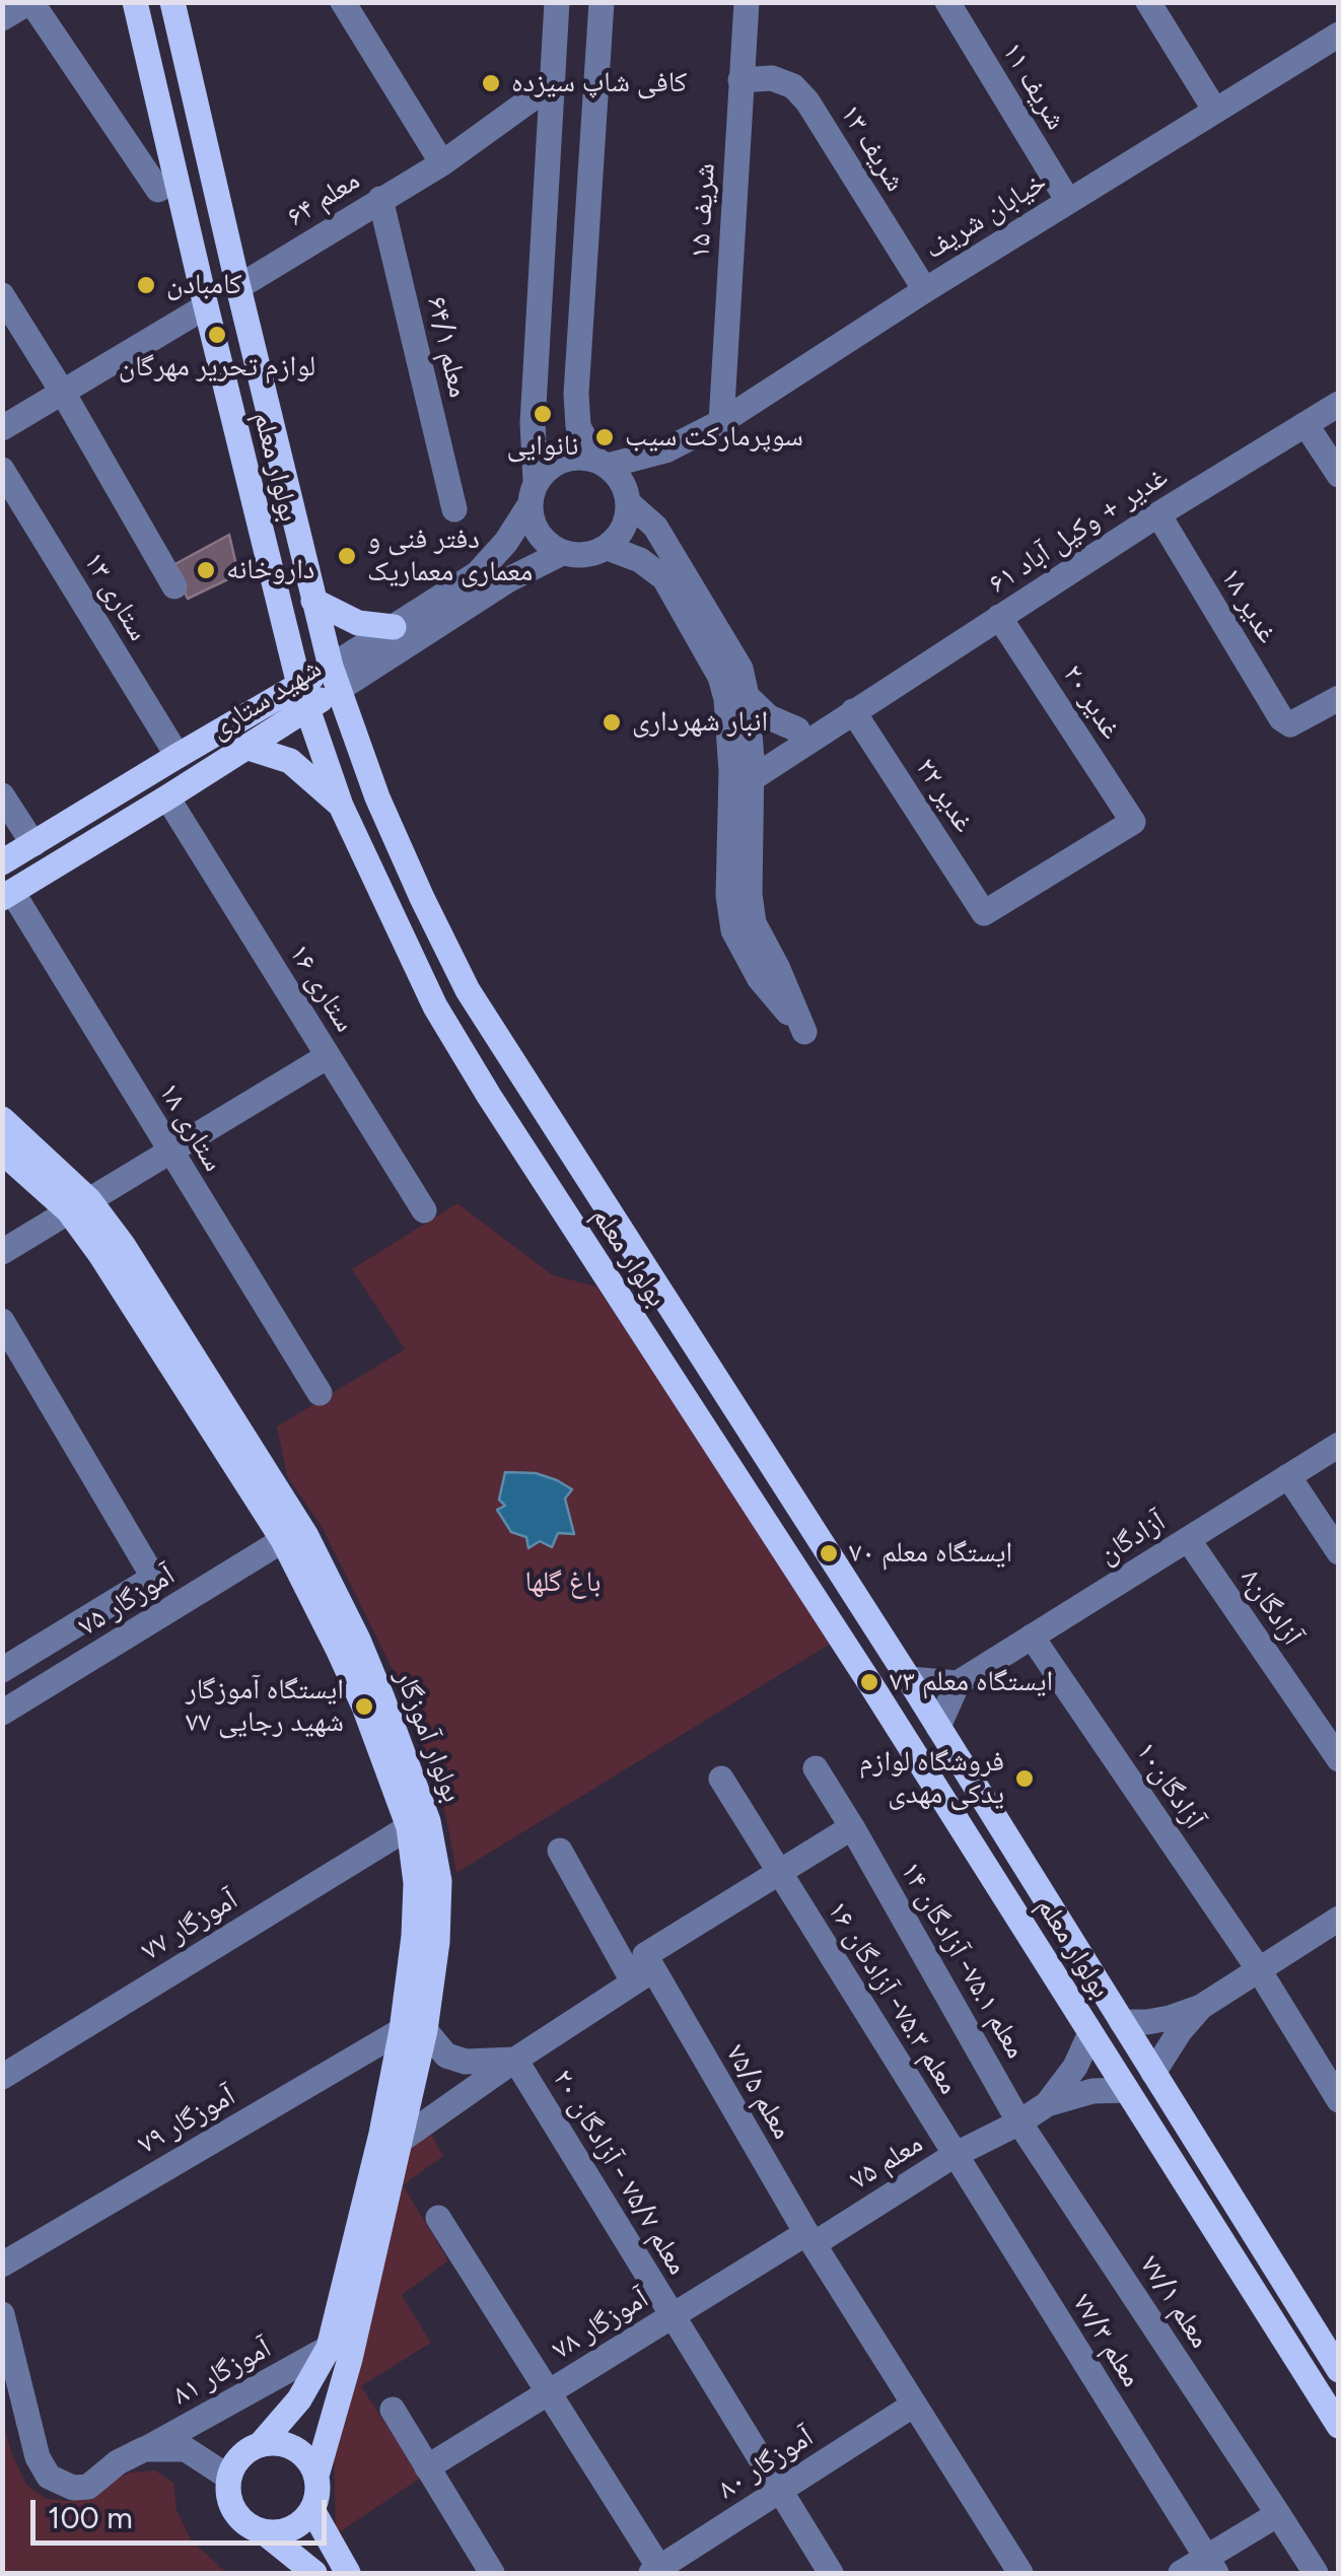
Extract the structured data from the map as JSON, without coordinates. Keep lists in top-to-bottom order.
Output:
{
  "streets": {
    "main road": ["بولوار معلم", "شهید ستاری", "بولوار آموزگار"],
    "street": [
      "شریف ۱۱",
      "شریف ۱۳",
      "معلم ۶۴",
      "شریف ۱۵",
      "خیابان شریف",
      "معلم ۶۴/۱",
      "غدیر + وکیل آباد ۶۱",
      "ستاری ۱۳",
      "غدیر ۱۸",
      "غدیر ۲۰",
      "غدیر ۲۲",
      "ستاری ۱۶",
      "ستاری ۱۸",
      "آزادگان",
      "آموزگار ۷۵",
      "آزادگان۸",
      "آزادگان۱۰",
      "۷۷ آموزگار",
      "معلم ۷۵.۱- آزادگان ۱۴",
      "معلم ۷۵.۳- آزادگان ۱۶",
      "معلم ۷۵/۵",
      "۷۹ آموزگار",
      "معلم ۷۵",
      "معلم ۷۵/۷ - آزادگان ۲۰",
      "معلم ۷۷/۱",
      "آموزگار ۷۸",
      "معلم ۷۷/۳",
      "۸۱ آموزگار",
      "آموزگار ۸۰"
    ]
  },
  "crossings": [
    ["شریف ۱۱", "خیابان شریف"],
    ["شریف ۱۳", "شریف ۱۵"],
    ["شریف ۱۳", "خیابان شریف"],
    ["معلم ۶۴", "معلم ۶۴/۱"],
    ["معلم ۶۴", "بولوار معلم"],
    ["شریف ۱۵", "خیابان شریف"],
    ["خیابان شریف", "شهید ستاری"],
    ["بولوار معلم", "شهید ستاری"],
    ["غدیر + وکیل آباد ۶۱", "غدیر ۱۸"],
    ["غدیر + وکیل آباد ۶۱", "غدیر ۲۰"],
    ["غدیر + وکیل آباد ۶۱", "غدیر ۲۲"],
    ["ستاری ۱۳", "شهید ستاری"],
    ["شهید ستاری", "ستاری ۱۶"],
    ["شهید ستاری", "ستاری ۱۸"],
    ["غدیر ۲۰", "غدیر ۲۲"],
    ["آزادگان", "آزادگان۸"],
    ["آزادگان", "آزادگان۱۰"],
    ["آموزگار ۷۵", "بولوار آموزگار"],
    ["بولوار آموزگار", "۷۷ آموزگار"],
    ["بولوار آموزگار", "۷۹ آموزگار"],
    ["بولوار آموزگار", "۸۱ آموزگار"],
    ["معلم ۷۵.۱- آزادگان ۱۴", "معلم ۷۵"],
    ["معلم ۷۵.۱- آزادگان ۱۴", "معلم ۷۷/۱"],
    ["معلم ۷۵.۳- آزادگان ۱۶", "معلم ۷۵"],
    ["معلم ۷۵.۳- آزادگان ۱۶", "معلم ۷۷/۳"],
    ["معلم ۷۵/۵", "معلم ۷۵"],
    ["معلم ۷۵/۵", "آموزگار ۷۸"],
    ["معلم ۷۵/۵", "آموزگار ۸۰"],
    ["معلم ۷۵", "معلم ۷۷/۱"],
    ["معلم ۷۵", "آموزگار ۷۸"],
    ["معلم ۷۵", "معلم ۷۷/۳"],
    ["معلم ۷۵/۷ - آزادگان ۲۰", "آموزگار ۷۸"],
    ["معلم ۷۵/۷ - آزادگان ۲۰", "آموزگار ۸۰"]
  ],
  "parks": ["باغ گلها"],
  "places": [
    "کافی شاپ سیزده",
    "کامبادن",
    "لوازم تحریر مهرگان",
    "نانوایی",
    "سوپرمارکت سیب",
    "دفتر فنی و معماری معماریک",
    "داروخانه",
    "انبار شهرداری",
    "ایستگاه معلم ۷۰",
    "ایستگاه معلم ۷۳",
    "ایستگاه آموزگار شهید رجایی ۷۷",
    "فروشگاه لوازم یدکی مهدی"
  ],
  "scale_bar": "100 m"
}
